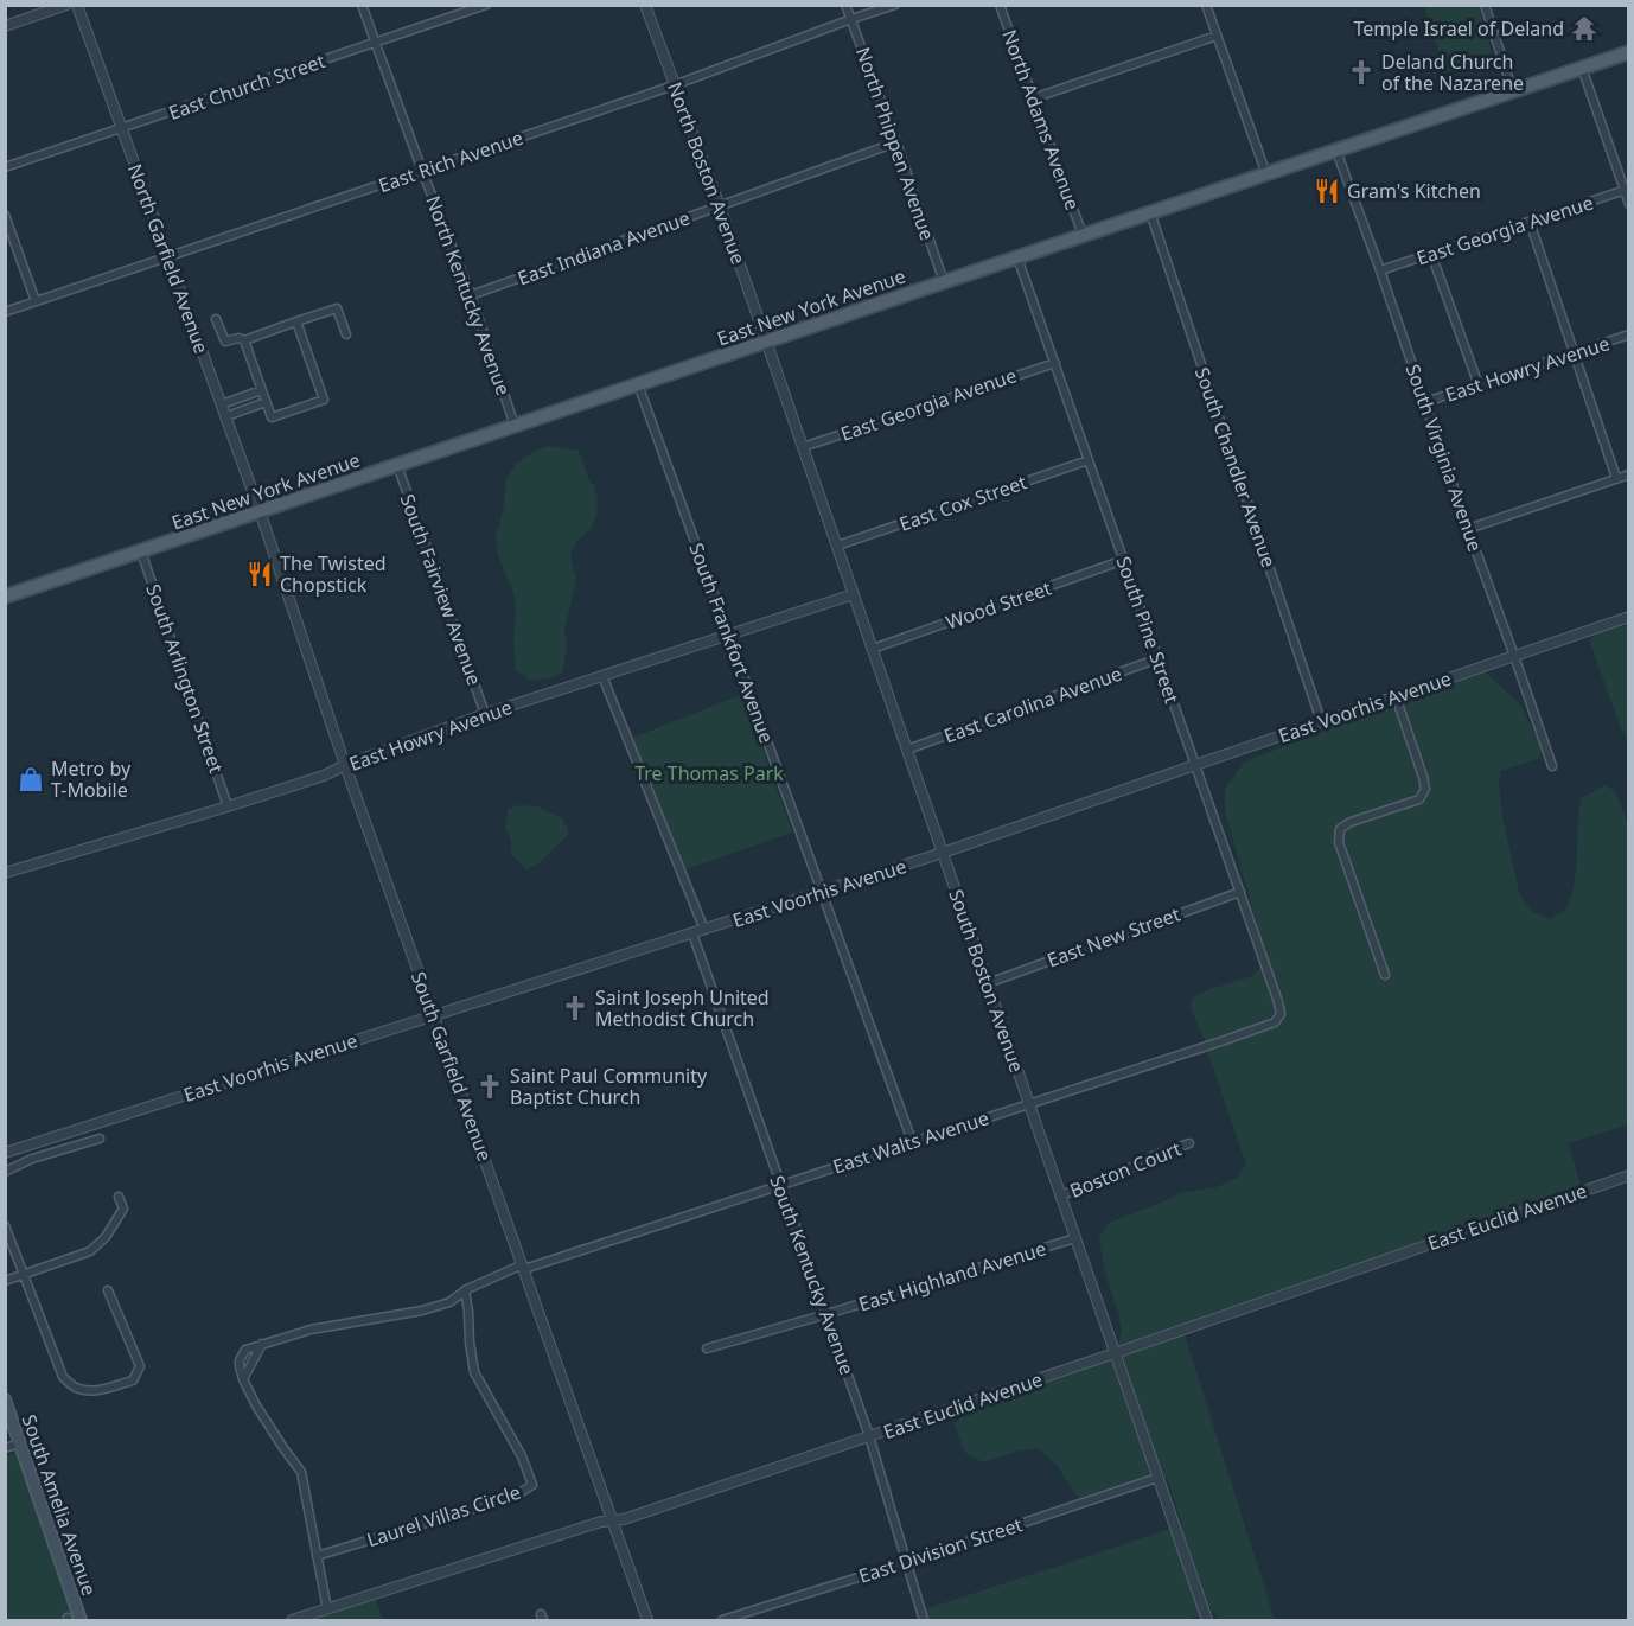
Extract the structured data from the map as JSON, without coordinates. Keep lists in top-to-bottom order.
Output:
{
  "streets": {
    "main road": ["East New York Avenue", "South Amelia Avenue"],
    "street": [
      "East Church Street",
      "North Adams Avenue",
      "North Phippen Avenue",
      "East Rich Avenue",
      "North Boston Avenue",
      "East Georgia Avenue",
      "East Indiana Avenue",
      "North Garfield Avenue",
      "North Kentucky Avenue",
      "East Howry Avenue",
      "South Virginia Avenue",
      "South Chandler Avenue",
      "East Cox Street",
      "South Fairview Avenue",
      "Wood Street",
      "South Pine Street",
      "South Frankfort Avenue",
      "South Arlington Street",
      "East Carolina Avenue",
      "East Voorhis Avenue",
      "East New Street",
      "South Boston Avenue",
      "South Garfield Avenue",
      "East Walts Avenue",
      "Boston Court",
      "East Euclid Avenue",
      "South Kentucky Avenue",
      "East Highland Avenue",
      "Laurel Villas Circle",
      "East Division Street"
    ]
  },
  "crossings": [
    ["East Church Street", "North Garfield Avenue"],
    ["East Church Street", "North Kentucky Avenue"],
    ["North Adams Avenue", "East New York Avenue"],
    ["North Phippen Avenue", "East Rich Avenue"],
    ["North Phippen Avenue", "East Indiana Avenue"],
    ["North Phippen Avenue", "East New York Avenue"],
    ["East Rich Avenue", "North Boston Avenue"],
    ["East Rich Avenue", "North Garfield Avenue"],
    ["East Rich Avenue", "North Kentucky Avenue"],
    ["North Boston Avenue", "East Indiana Avenue"],
    ["North Boston Avenue", "East New York Avenue"],
    ["North Boston Avenue", "South Boston Avenue"],
    ["East Georgia Avenue", "South Virginia Avenue"],
    ["East Georgia Avenue", "South Pine Street"],
    ["East Georgia Avenue", "South Boston Avenue"],
    ["East Indiana Avenue", "North Kentucky Avenue"],
    ["North Garfield Avenue", "East New York Avenue"],
    ["North Garfield Avenue", "South Garfield Avenue"],
    ["North Kentucky Avenue", "East New York Avenue"],
    ["East New York Avenue", "South Virginia Avenue"],
    ["East New York Avenue", "South Chandler Avenue"],
    ["East New York Avenue", "South Fairview Avenue"],
    ["East New York Avenue", "South Pine Street"],
    ["East New York Avenue", "South Frankfort Avenue"],
    ["East New York Avenue", "South Arlington Street"],
    ["East New York Avenue", "South Boston Avenue"],
    ["East New York Avenue", "South Garfield Avenue"],
    ["East Howry Avenue", "South Virginia Avenue"],
    ["East Howry Avenue", "South Fairview Avenue"],
    ["East Howry Avenue", "South Frankfort Avenue"],
    ["East Howry Avenue", "South Arlington Street"],
    ["East Howry Avenue", "South Boston Avenue"],
    ["East Howry Avenue", "South Garfield Avenue"],
    ["South Virginia Avenue", "East Voorhis Avenue"],
    ["South Chandler Avenue", "East Voorhis Avenue"],
    ["East Cox Street", "South Pine Street"],
    ["East Cox Street", "South Boston Avenue"],
    ["Wood Street", "South Pine Street"],
    ["Wood Street", "South Boston Avenue"],
    ["South Pine Street", "East Carolina Avenue"],
    ["South Pine Street", "East Voorhis Avenue"],
    ["South Pine Street", "East New Street"],
    ["South Pine Street", "East Walts Avenue"],
    ["South Frankfort Avenue", "East Voorhis Avenue"],
    ["South Frankfort Avenue", "East Walts Avenue"],
    ["East Carolina Avenue", "South Boston Avenue"],
    ["East Voorhis Avenue", "South Boston Avenue"],
    ["East Voorhis Avenue", "South Garfield Avenue"],
    ["East Voorhis Avenue", "South Kentucky Avenue"],
    ["East New Street", "South Boston Avenue"],
    ["South Boston Avenue", "East Walts Avenue"],
    ["South Boston Avenue", "Boston Court"],
    ["South Boston Avenue", "East Euclid Avenue"],
    ["South Boston Avenue", "East Highland Avenue"],
    ["South Boston Avenue", "East Division Street"],
    ["South Garfield Avenue", "East Walts Avenue"],
    ["South Garfield Avenue", "East Euclid Avenue"],
    ["East Walts Avenue", "South Kentucky Avenue"],
    ["East Euclid Avenue", "South Kentucky Avenue"],
    ["South Kentucky Avenue", "East Highland Avenue"],
    ["South Kentucky Avenue", "East Division Street"]
  ],
  "parks": ["Tre Thomas Park"],
  "places": {
    "temple": ["Temple Israel of Deland"],
    "church": ["Deland Church of the Nazarene", "Saint Joseph United Methodist Church", "Saint Paul Community Baptist Church"],
    "restaurant": ["Gram's Kitchen", "The Twisted Chopstick"],
    "shop": ["Metro by T-Mobile"]
  }
}
